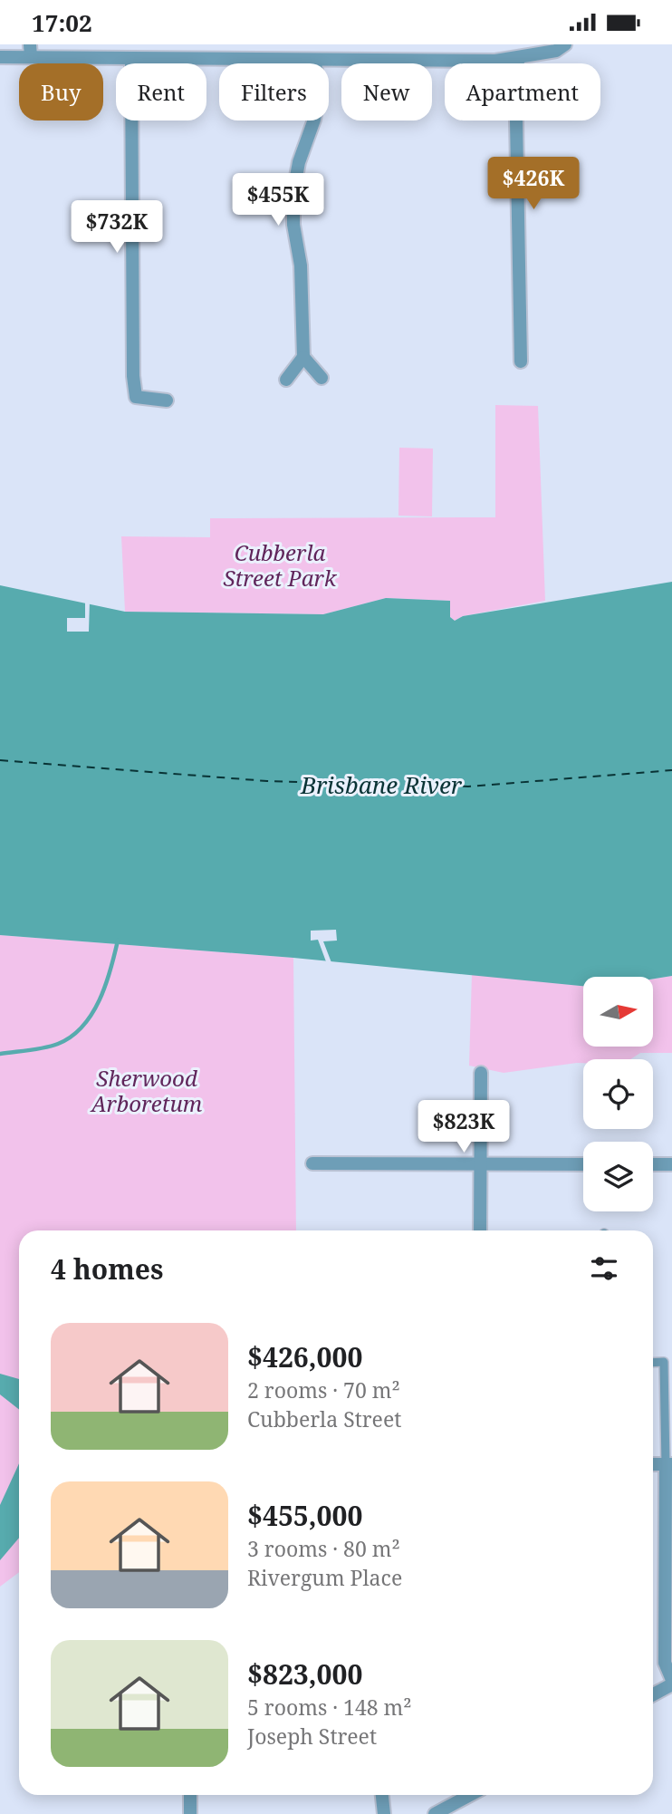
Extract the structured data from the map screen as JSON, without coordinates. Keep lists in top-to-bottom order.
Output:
{
  "water": ["Brisbane River"],
  "parks": ["Cubberla Street Park", "Sherwood Arboretum"],
  "north": "right",
  "page": {
    "status": "17:02",
    "chip": [
      "Buy",
      "Rent",
      "Filters",
      "New",
      "Apartment"
    ],
    "price": [
      "$426K",
      "$455K",
      "$732K",
      "$823K"
    ],
    "heading": "4 homes",
    "list": [
      {
        "name": "$426,000",
        "note": "2 rooms · 70 m² · Cubberla Street"
      },
      {
        "name": "$455,000",
        "note": "3 rooms · 80 m² · Rivergum Place"
      },
      {
        "name": "$823,000",
        "note": "5 rooms · 148 m² · Joseph Street"
      }
    ]
  }
}
